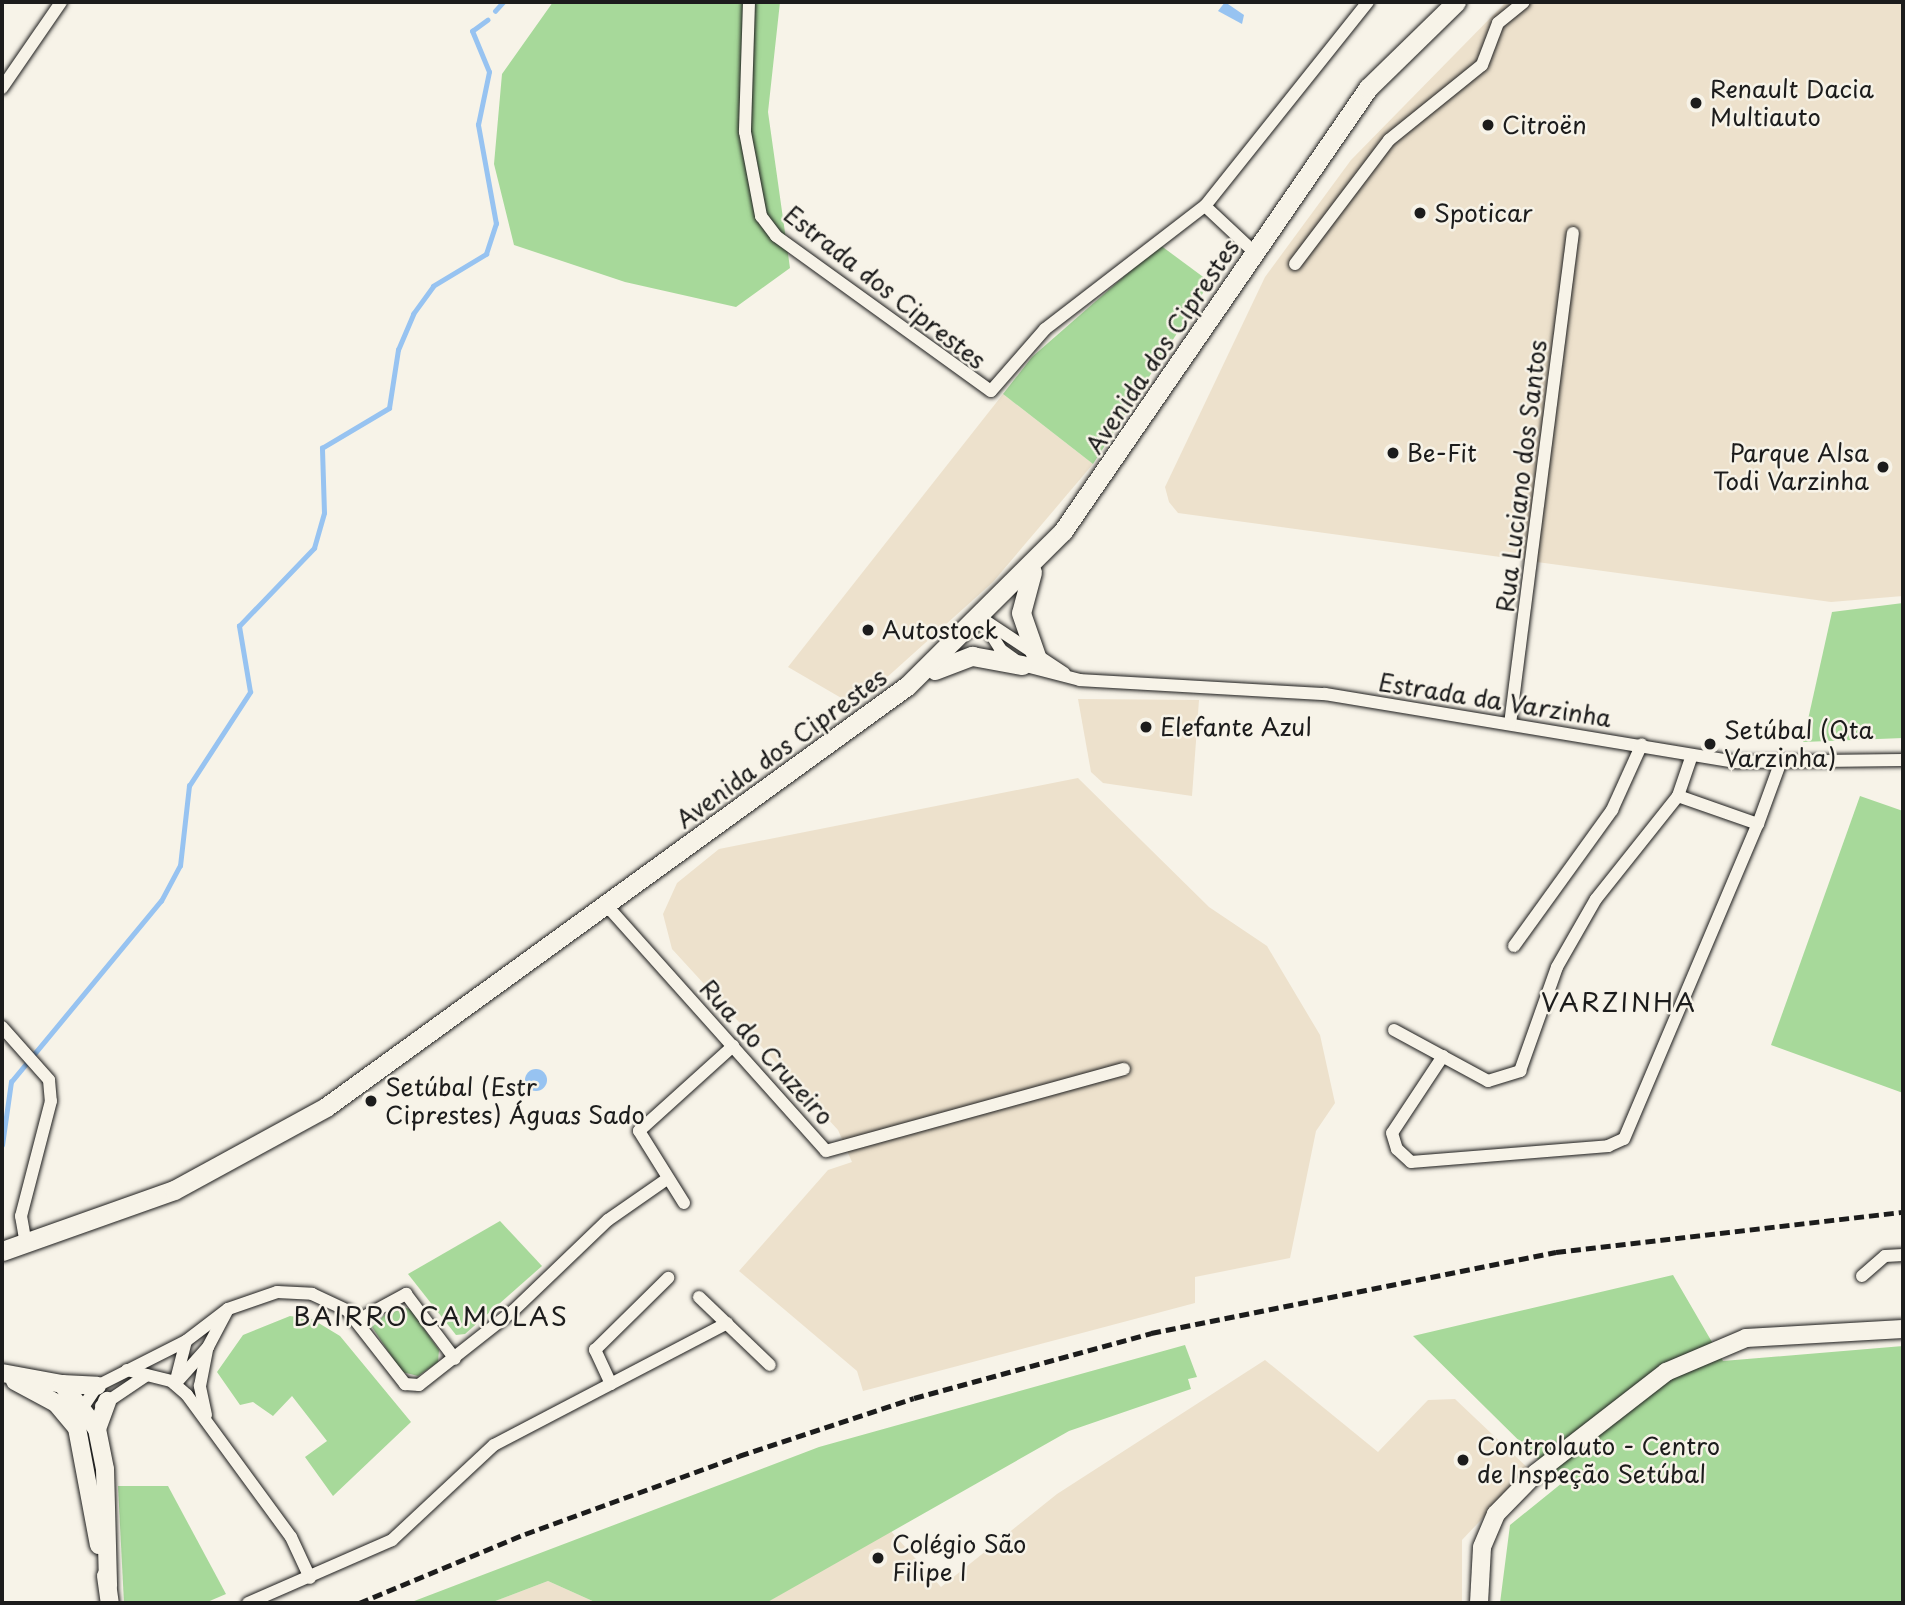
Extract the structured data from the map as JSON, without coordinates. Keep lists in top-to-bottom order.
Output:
{
  "streets": {
    "main road": ["Avenida dos Ciprestes"],
    "street": [
      "Estrada dos Ciprestes",
      "Rua Luciano dos Santos",
      "Estrada da Varzinha",
      "Rua do Cruzeiro"
    ]
  },
  "crossings": [
    ["Avenida dos Ciprestes", "Estrada da Varzinha"],
    ["Avenida dos Ciprestes", "Rua do Cruzeiro"],
    ["Rua Luciano dos Santos", "Estrada da Varzinha"]
  ],
  "districts": ["VARZINHA", "BAIRRO CAMOLAS"],
  "places": [
    "Renault Dacia Multiauto",
    "Citroën",
    "Spoticar",
    "Be-Fit",
    "Parque Alsa Todi Varzinha",
    "Autostock",
    "Elefante Azul",
    "Setúbal (Qta Varzinha)",
    "Setúbal (Estr Ciprestes) Águas Sado",
    "Controlauto - Centro de Inspeção Setúbal",
    "Colégio São Filipe I"
  ]
}
